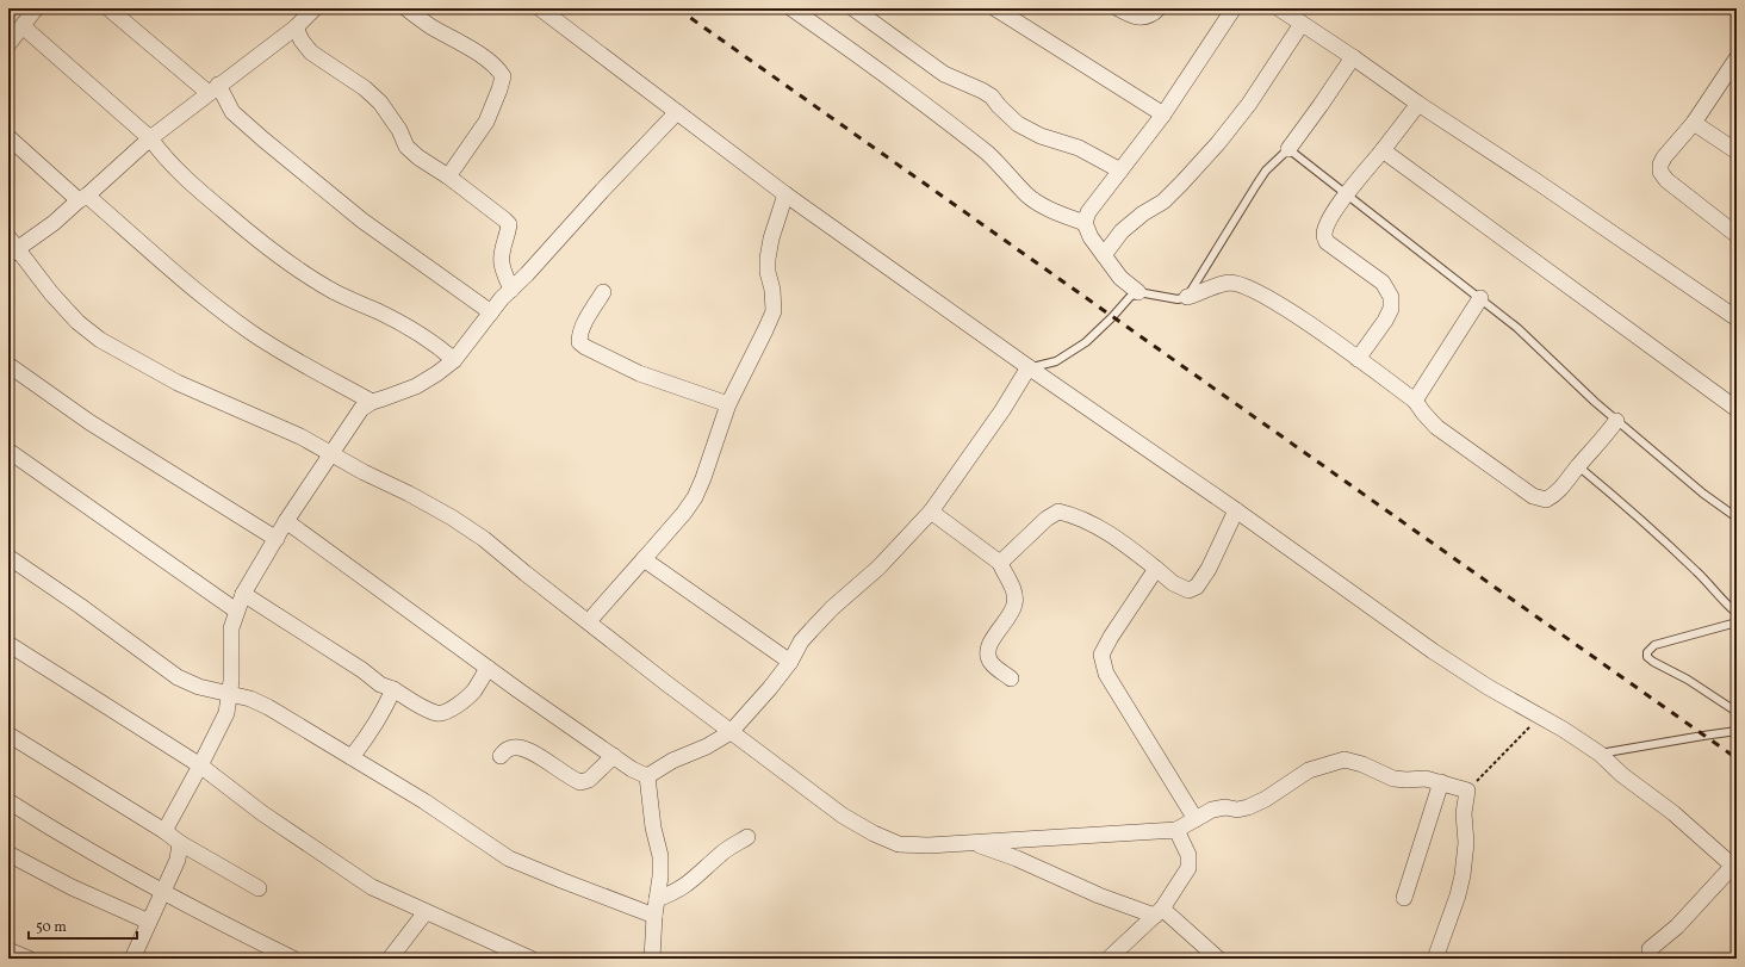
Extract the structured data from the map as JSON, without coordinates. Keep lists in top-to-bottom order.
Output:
{
  "scale_bar": "50 m"
}
